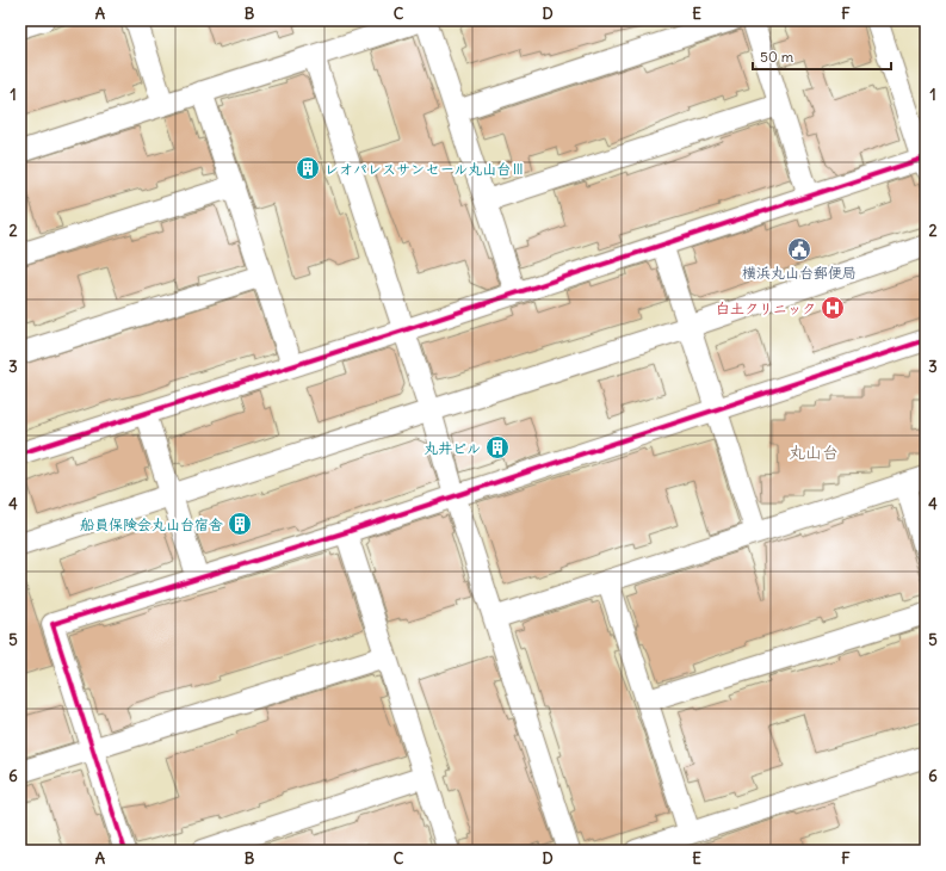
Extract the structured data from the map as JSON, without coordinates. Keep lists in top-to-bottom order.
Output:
{
  "districts": ["丸山台"],
  "places": {
    "building": ["レオパレスサンセール丸山台Ⅲ", "丸井ビル", "船員保険会丸山台宿舎"],
    "public building": ["横浜丸山台郵便局"],
    "hospital": ["白土クリニック"]
  },
  "scale_bar": "50 m",
  "grid": {
    "columns": [
      "A",
      "B",
      "C",
      "D",
      "E",
      "F"
    ],
    "rows": [
      "1",
      "2",
      "3",
      "4",
      "5",
      "6"
    ]
  }
}
